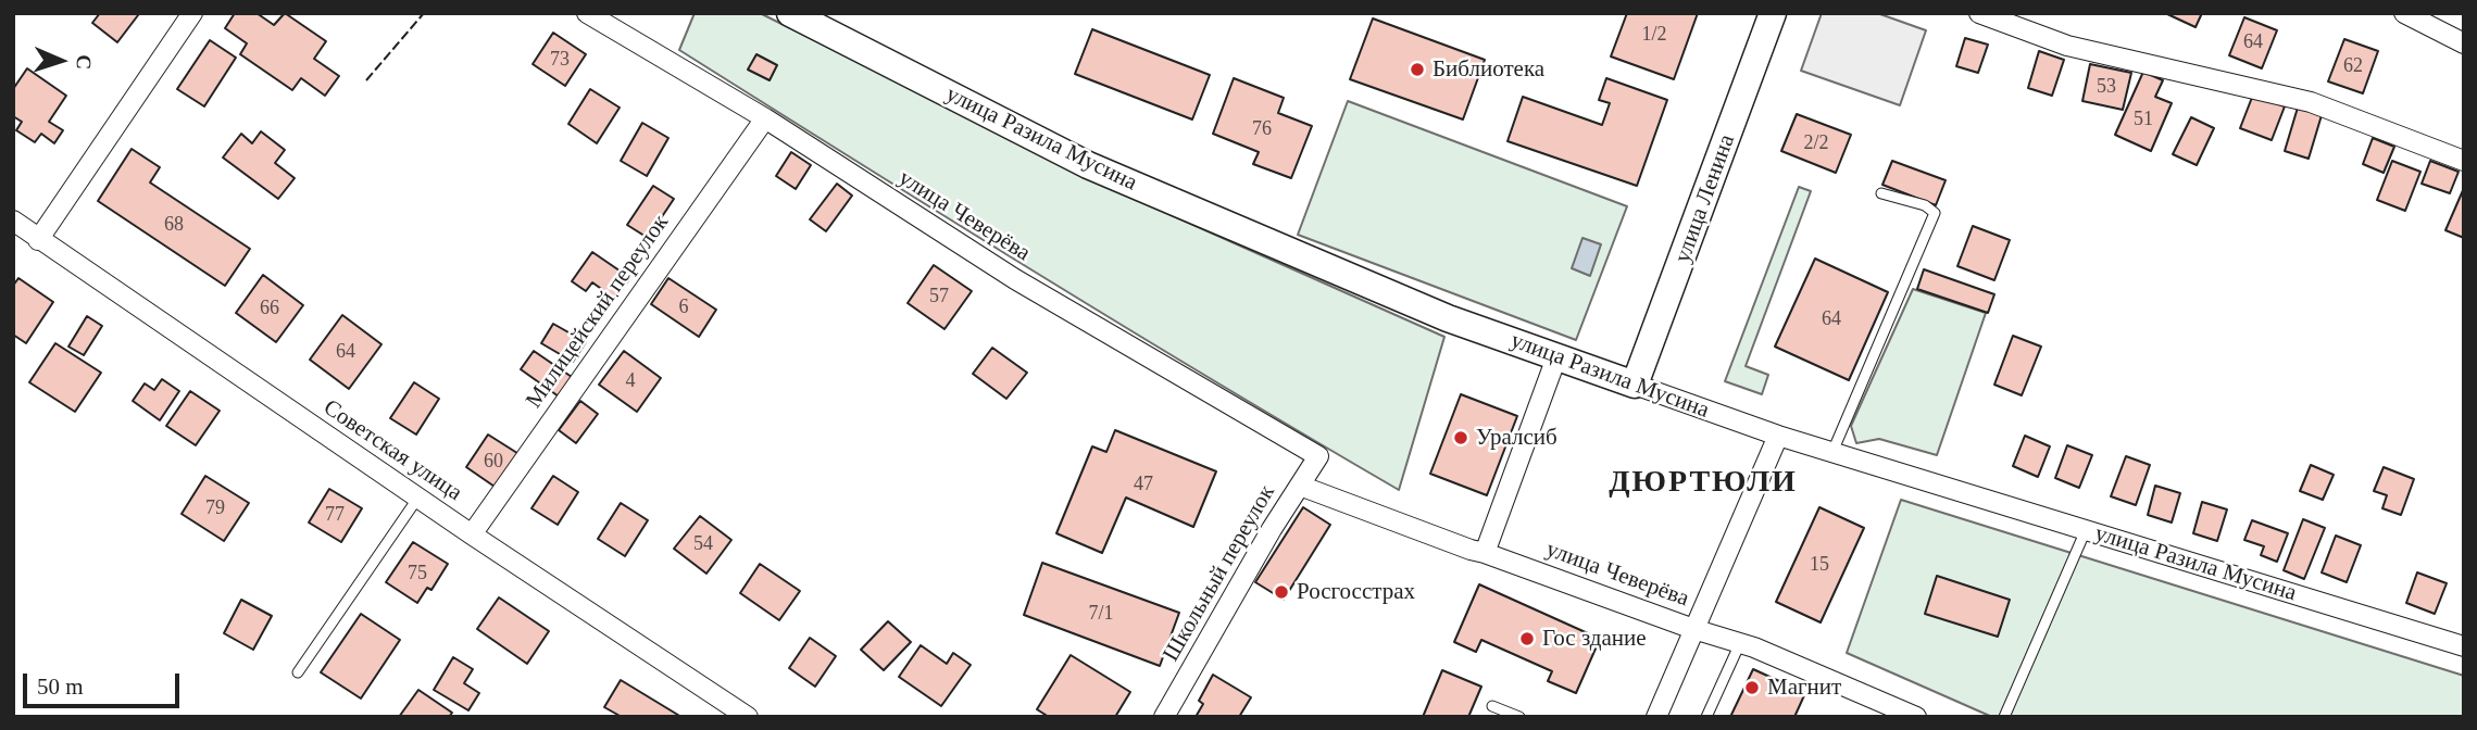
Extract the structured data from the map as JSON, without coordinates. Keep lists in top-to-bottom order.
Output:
{
  "streets": {
    "main road": ["улица Разила Мусина", "улица Ленина"],
    "street": [
      "улица Чеверёва",
      "Милицейский переулок",
      "Советская улица",
      "Школьный переулок"
    ]
  },
  "crossings": [
    ["улица Разила Мусина", "улица Ленина"],
    ["улица Чеверёва", "Милицейский переулок"],
    ["улица Чеверёва", "Школьный переулок"],
    ["Милицейский переулок", "Советская улица"]
  ],
  "districts": ["ДЮРТЮЛИ"],
  "places": [
    "Библиотека",
    "Уралсиб",
    "Росгосстрах",
    "Гос здание",
    "Магнит"
  ],
  "house_numbers": [
    "1/2",
    "64",
    "73",
    "62",
    "53",
    "51",
    "76",
    "2/2",
    "68",
    "57",
    "6",
    "66",
    "64",
    "64",
    "4",
    "60",
    "47",
    "79",
    "77",
    "54",
    "15",
    "75",
    "7/1"
  ],
  "scale_bar": "50 m",
  "north": "right"
}
